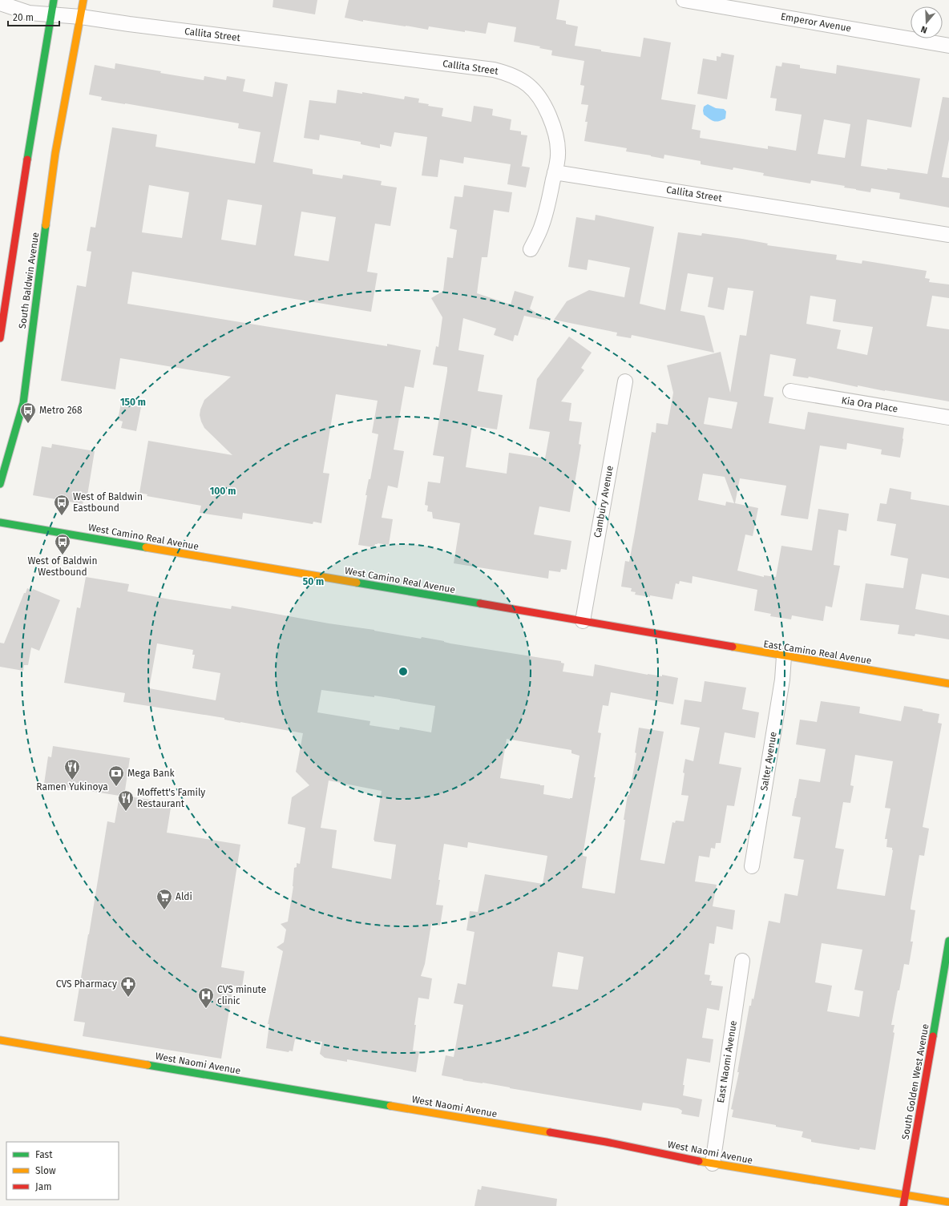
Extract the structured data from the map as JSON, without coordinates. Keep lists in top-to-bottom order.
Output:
{
  "streets": {
    "street": [
      "Emperor Avenue",
      "Callita Street",
      "South Baldwin Avenue",
      "Kia Ora Place",
      "Cambury Avenue",
      "West Camino Real Avenue",
      "East Camino Real Avenue",
      "Salter Avenue",
      "East Naomi Avenue",
      "West Naomi Avenue",
      "South Golden West Avenue"
    ]
  },
  "crossings": [
    ["Callita Street", "South Baldwin Avenue"],
    ["Cambury Avenue", "West Camino Real Avenue"],
    ["West Camino Real Avenue", "East Camino Real Avenue"],
    ["East Camino Real Avenue", "Salter Avenue"],
    ["East Naomi Avenue", "West Naomi Avenue"],
    ["West Naomi Avenue", "South Golden West Avenue"]
  ],
  "places": {
    "bus stop": ["Metro 268", "West of Baldwin Eastbound", "West of Baldwin Westbound"],
    "restaurant": ["Ramen Yukinoya", "Moffett's Family Restaurant"],
    "bank": ["Mega Bank"],
    "supermarket": ["Aldi"],
    "pharmacy": ["CVS Pharmacy"],
    "hospital": ["CVS minute clinic"]
  },
  "legend": ["Fast", "Slow", "Jam"],
  "scale_bar": "20 m",
  "north": "bottom",
  "rings": ["150 m", "100 m", "50 m"]
}
